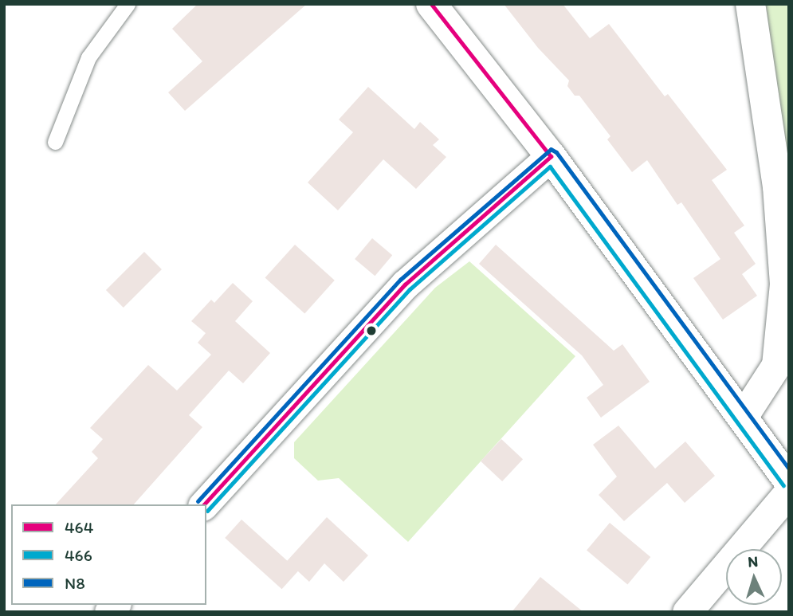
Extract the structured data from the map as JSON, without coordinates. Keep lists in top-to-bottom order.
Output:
{
  "lines": ["transit line 464", "transit line N8", "transit line 466"],
  "legend": ["464", "466", "N8"],
  "north": "top"
}
